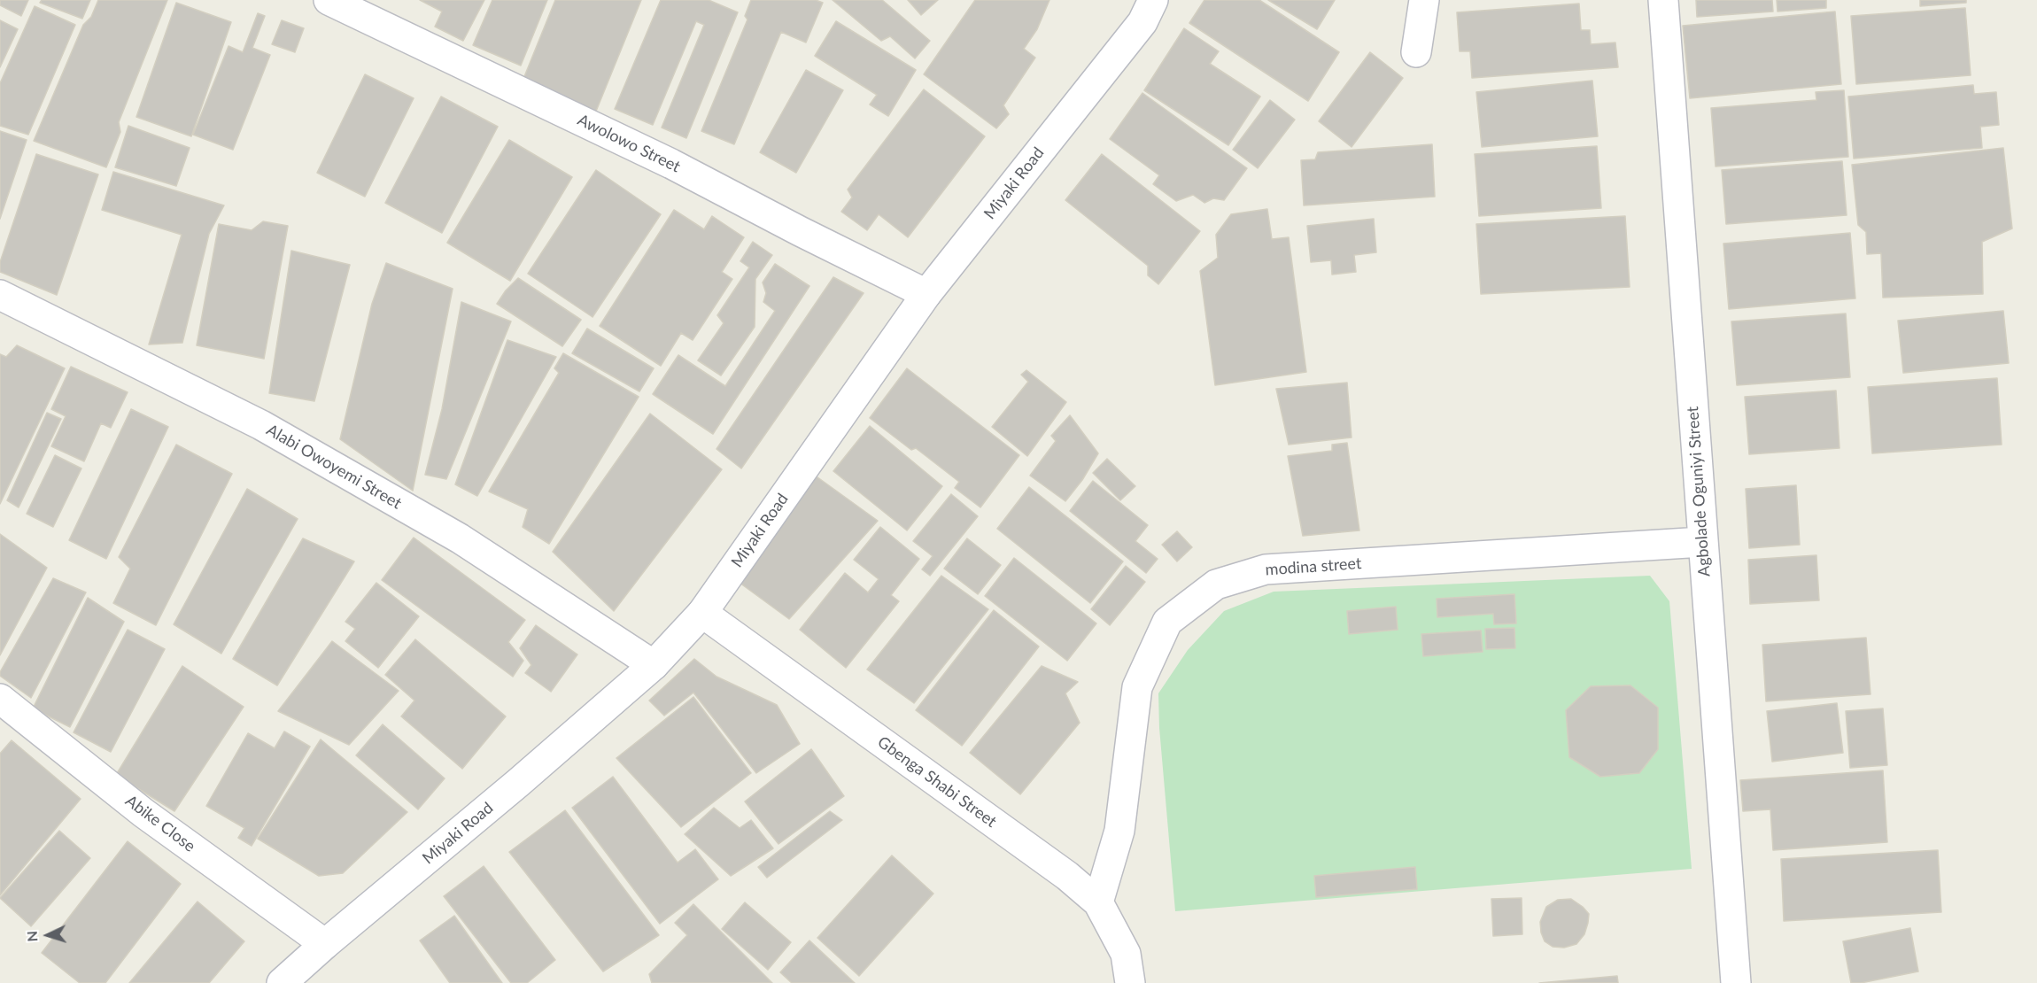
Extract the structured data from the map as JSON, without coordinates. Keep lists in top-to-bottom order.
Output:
{
  "streets": {
    "street": [
      "Awolowo Street",
      "Miyaki Road",
      "Alabi Owoyemi Street",
      "Agbolade Oguniyi Street",
      "modina street",
      "Gbenga Shabi Street",
      "Abike Close"
    ]
  },
  "crossings": [
    ["Awolowo Street", "Miyaki Road"],
    ["Miyaki Road", "Alabi Owoyemi Street"],
    ["Miyaki Road", "Gbenga Shabi Street"],
    ["Miyaki Road", "Abike Close"],
    ["Agbolade Oguniyi Street", "modina street"],
    ["modina street", "Gbenga Shabi Street"]
  ],
  "north": "left"
}
